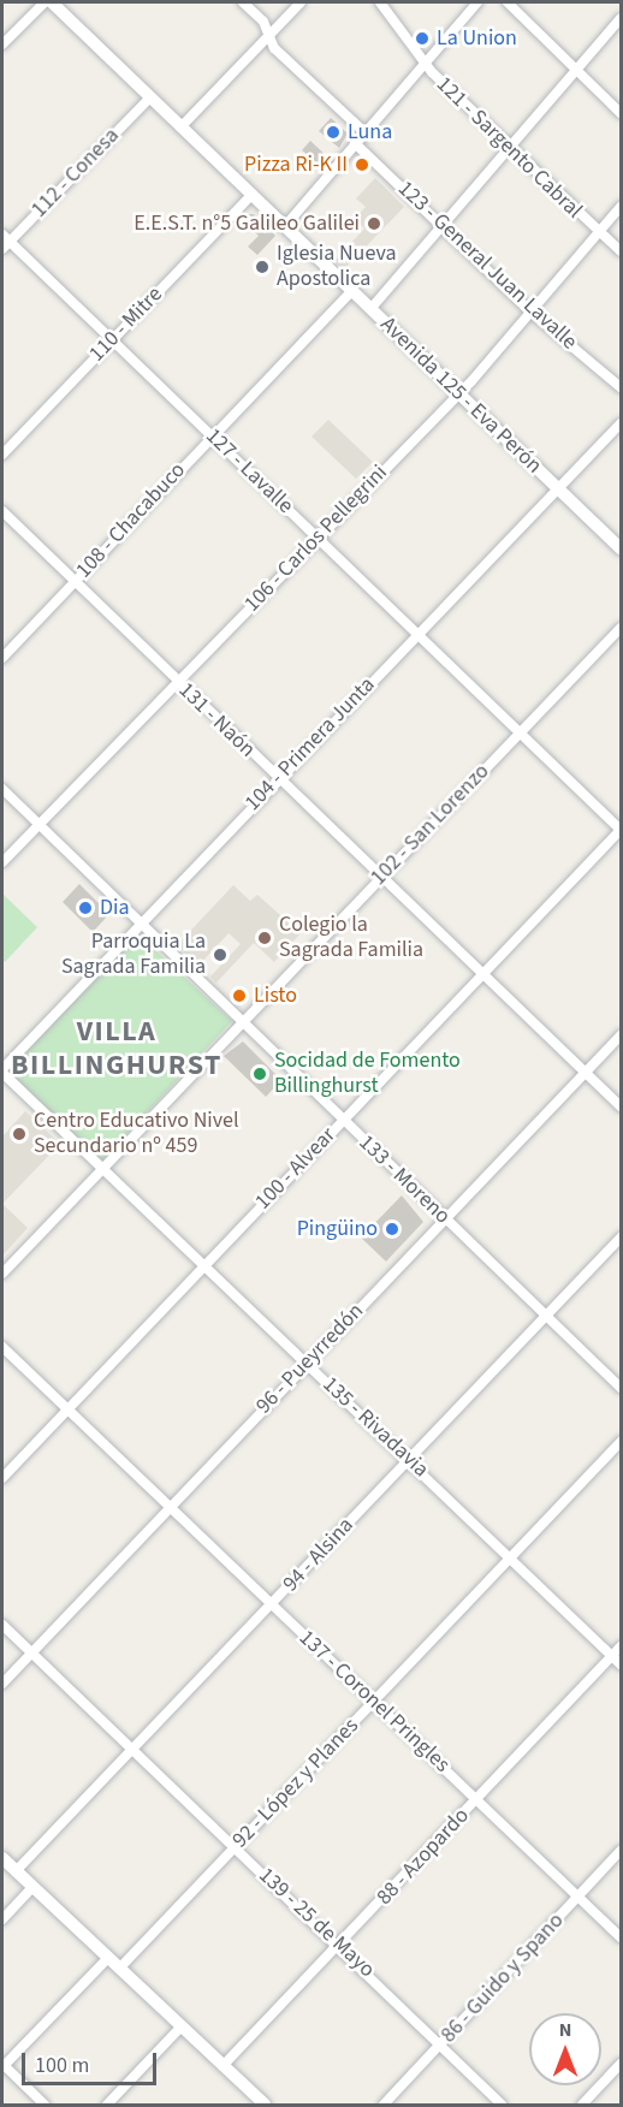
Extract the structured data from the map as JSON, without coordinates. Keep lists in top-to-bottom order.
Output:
{
  "streets": {
    "main road": ["Avenida 125 - Eva Perón"],
    "street": [
      "121 - Sargento Cabral",
      "112 - Conesa",
      "123 - General Juan Lavalle",
      "110 - Mitre",
      "127 - Lavalle",
      "108 - Chacabuco",
      "106 - Carlos Pellegrini",
      "131 - Naón",
      "104 - Primera Junta",
      "102 - San Lorenzo",
      "100 - Alvear",
      "133 - Moreno",
      "96 - Pueyrredón",
      "135 - Rivadavia",
      "94 - Alsina",
      "137 - Coronel Pringles",
      "92 - López y Planes",
      "88 - Azopardo",
      "139 - 25 de Mayo",
      "86 - Guido y Spano"
    ]
  },
  "crossings": [
    ["121 - Sargento Cabral", "106 - Carlos Pellegrini"],
    ["112 - Conesa", "Avenida 125 - Eva Perón"],
    ["112 - Conesa", "127 - Lavalle"],
    ["123 - General Juan Lavalle", "106 - Carlos Pellegrini"],
    ["110 - Mitre", "Avenida 125 - Eva Perón"],
    ["110 - Mitre", "127 - Lavalle"],
    ["Avenida 125 - Eva Perón", "108 - Chacabuco"],
    ["Avenida 125 - Eva Perón", "106 - Carlos Pellegrini"],
    ["Avenida 125 - Eva Perón", "104 - Primera Junta"],
    ["127 - Lavalle", "108 - Chacabuco"],
    ["127 - Lavalle", "106 - Carlos Pellegrini"],
    ["127 - Lavalle", "104 - Primera Junta"],
    ["127 - Lavalle", "102 - San Lorenzo"],
    ["127 - Lavalle", "100 - Alvear"],
    ["108 - Chacabuco", "131 - Naón"],
    ["106 - Carlos Pellegrini", "131 - Naón"],
    ["106 - Carlos Pellegrini", "133 - Moreno"],
    ["131 - Naón", "104 - Primera Junta"],
    ["131 - Naón", "102 - San Lorenzo"],
    ["131 - Naón", "100 - Alvear"],
    ["131 - Naón", "96 - Pueyrredón"],
    ["104 - Primera Junta", "133 - Moreno"],
    ["104 - Primera Junta", "135 - Rivadavia"],
    ["102 - San Lorenzo", "133 - Moreno"],
    ["102 - San Lorenzo", "135 - Rivadavia"],
    ["100 - Alvear", "133 - Moreno"],
    ["100 - Alvear", "135 - Rivadavia"],
    ["100 - Alvear", "137 - Coronel Pringles"],
    ["133 - Moreno", "96 - Pueyrredón"],
    ["133 - Moreno", "94 - Alsina"],
    ["96 - Pueyrredón", "135 - Rivadavia"],
    ["96 - Pueyrredón", "137 - Coronel Pringles"],
    ["96 - Pueyrredón", "139 - 25 de Mayo"],
    ["135 - Rivadavia", "94 - Alsina"],
    ["135 - Rivadavia", "92 - López y Planes"],
    ["135 - Rivadavia", "88 - Azopardo"],
    ["94 - Alsina", "137 - Coronel Pringles"],
    ["94 - Alsina", "139 - 25 de Mayo"],
    ["137 - Coronel Pringles", "92 - López y Planes"],
    ["137 - Coronel Pringles", "88 - Azopardo"],
    ["137 - Coronel Pringles", "86 - Guido y Spano"],
    ["92 - López y Planes", "139 - 25 de Mayo"],
    ["88 - Azopardo", "139 - 25 de Mayo"],
    ["139 - 25 de Mayo", "86 - Guido y Spano"]
  ],
  "districts": ["VILLA BILLINGHURST"],
  "places": [
    "La Union",
    "Luna",
    "Pizza Ri-K II",
    "E.E.S.T. n°5 Galileo Galilei",
    "Iglesia Nueva Apostolica",
    "Dia",
    "Colegio la Sagrada Familia",
    "Parroquia La Sagrada Familia",
    "Listo",
    "Socidad de Fomento Billinghurst",
    "Centro Educativo Nivel Secundario nº 459",
    "Pingüino"
  ],
  "scale_bar": "100 m",
  "north": "top"
}
